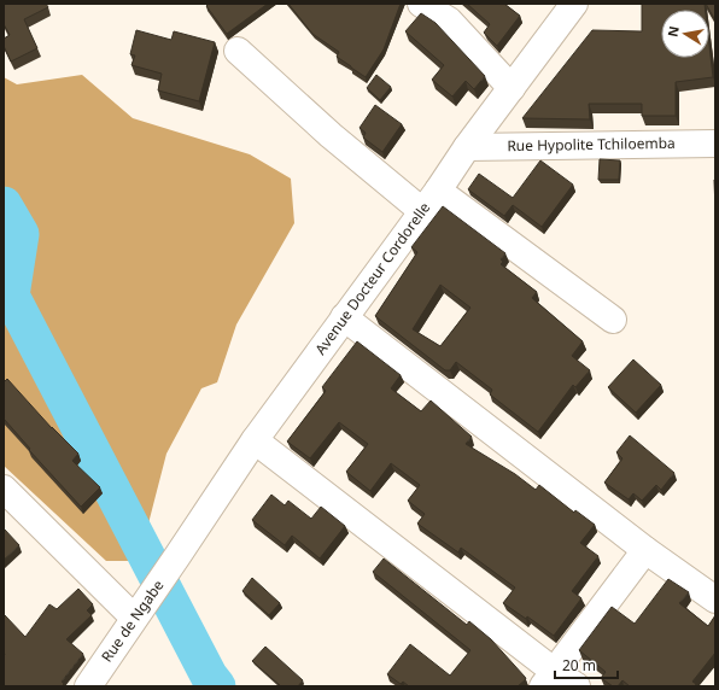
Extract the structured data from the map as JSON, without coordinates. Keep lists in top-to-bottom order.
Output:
{
  "streets": {
    "street": ["Rue Hypolite Tchiloemba", "Avenue Docteur Cordorelle", "Rue de Ngabe"]
  },
  "crossings": [
    ["Rue Hypolite Tchiloemba", "Avenue Docteur Cordorelle"],
    ["Avenue Docteur Cordorelle", "Rue de Ngabe"]
  ],
  "scale_bar": "20 m",
  "north": "left"
}
